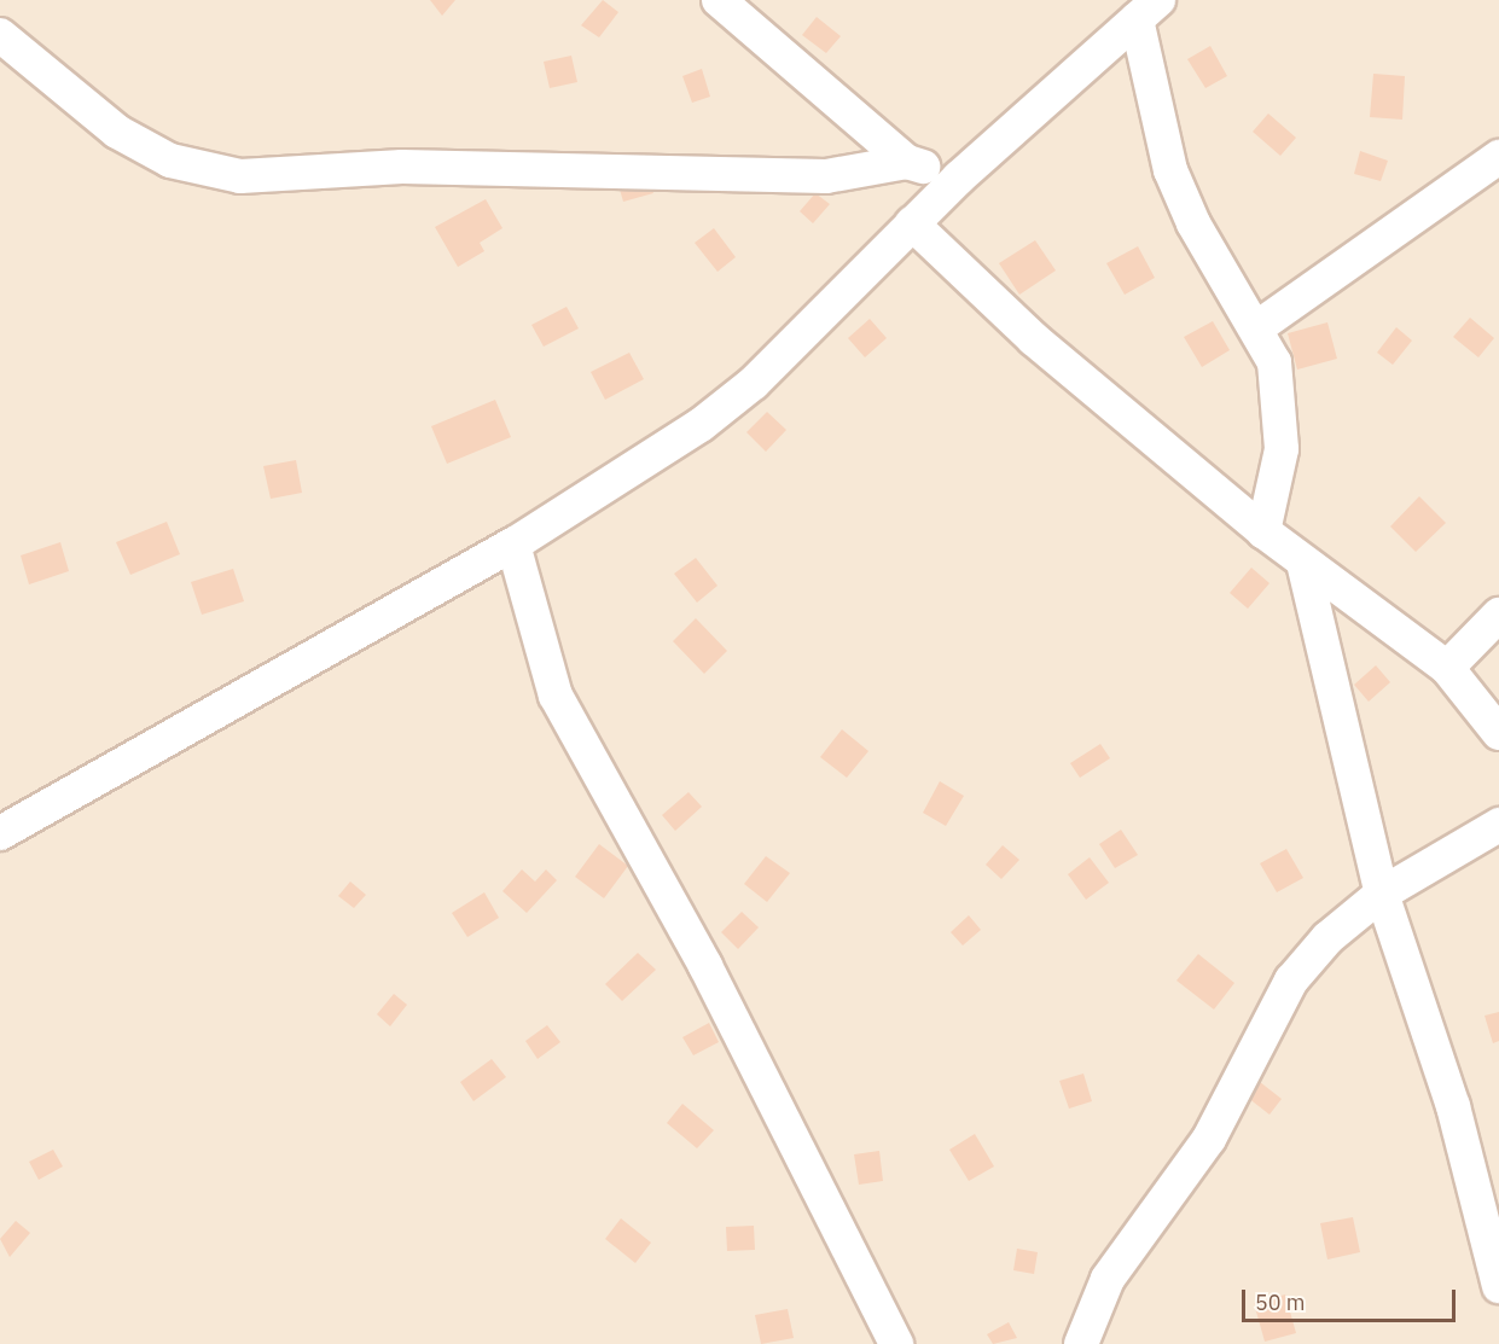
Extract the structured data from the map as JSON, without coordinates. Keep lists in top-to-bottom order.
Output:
{
  "scale_bar": "50 m"
}
